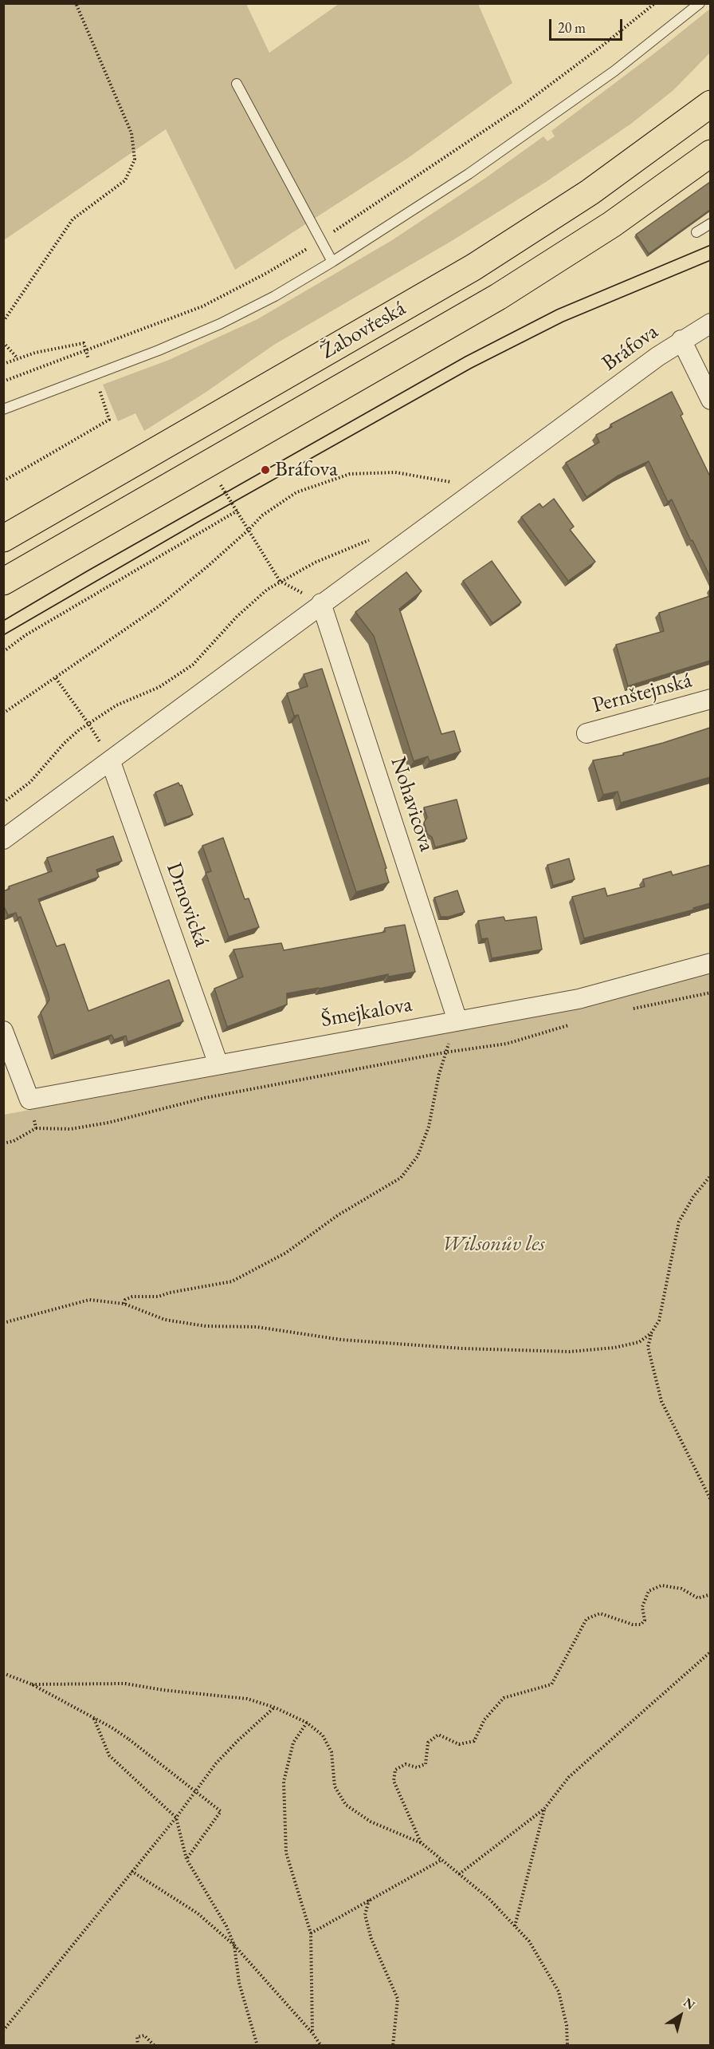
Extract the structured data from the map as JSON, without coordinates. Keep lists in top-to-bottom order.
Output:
{
  "streets": {
    "highway": ["Žabovřeská"],
    "street": [
      "Bráfova",
      "Pernštejnská",
      "Nohavicova",
      "Drnovická",
      "Šmejkalova"
    ]
  },
  "crossings": [
    ["Bráfova", "Nohavicova"],
    ["Bráfova", "Drnovická"],
    ["Nohavicova", "Šmejkalova"],
    ["Drnovická", "Šmejkalova"]
  ],
  "parks": ["Wilsonův les"],
  "places": ["Bráfova"],
  "scale_bar": "20 m",
  "north": "top right"
}
